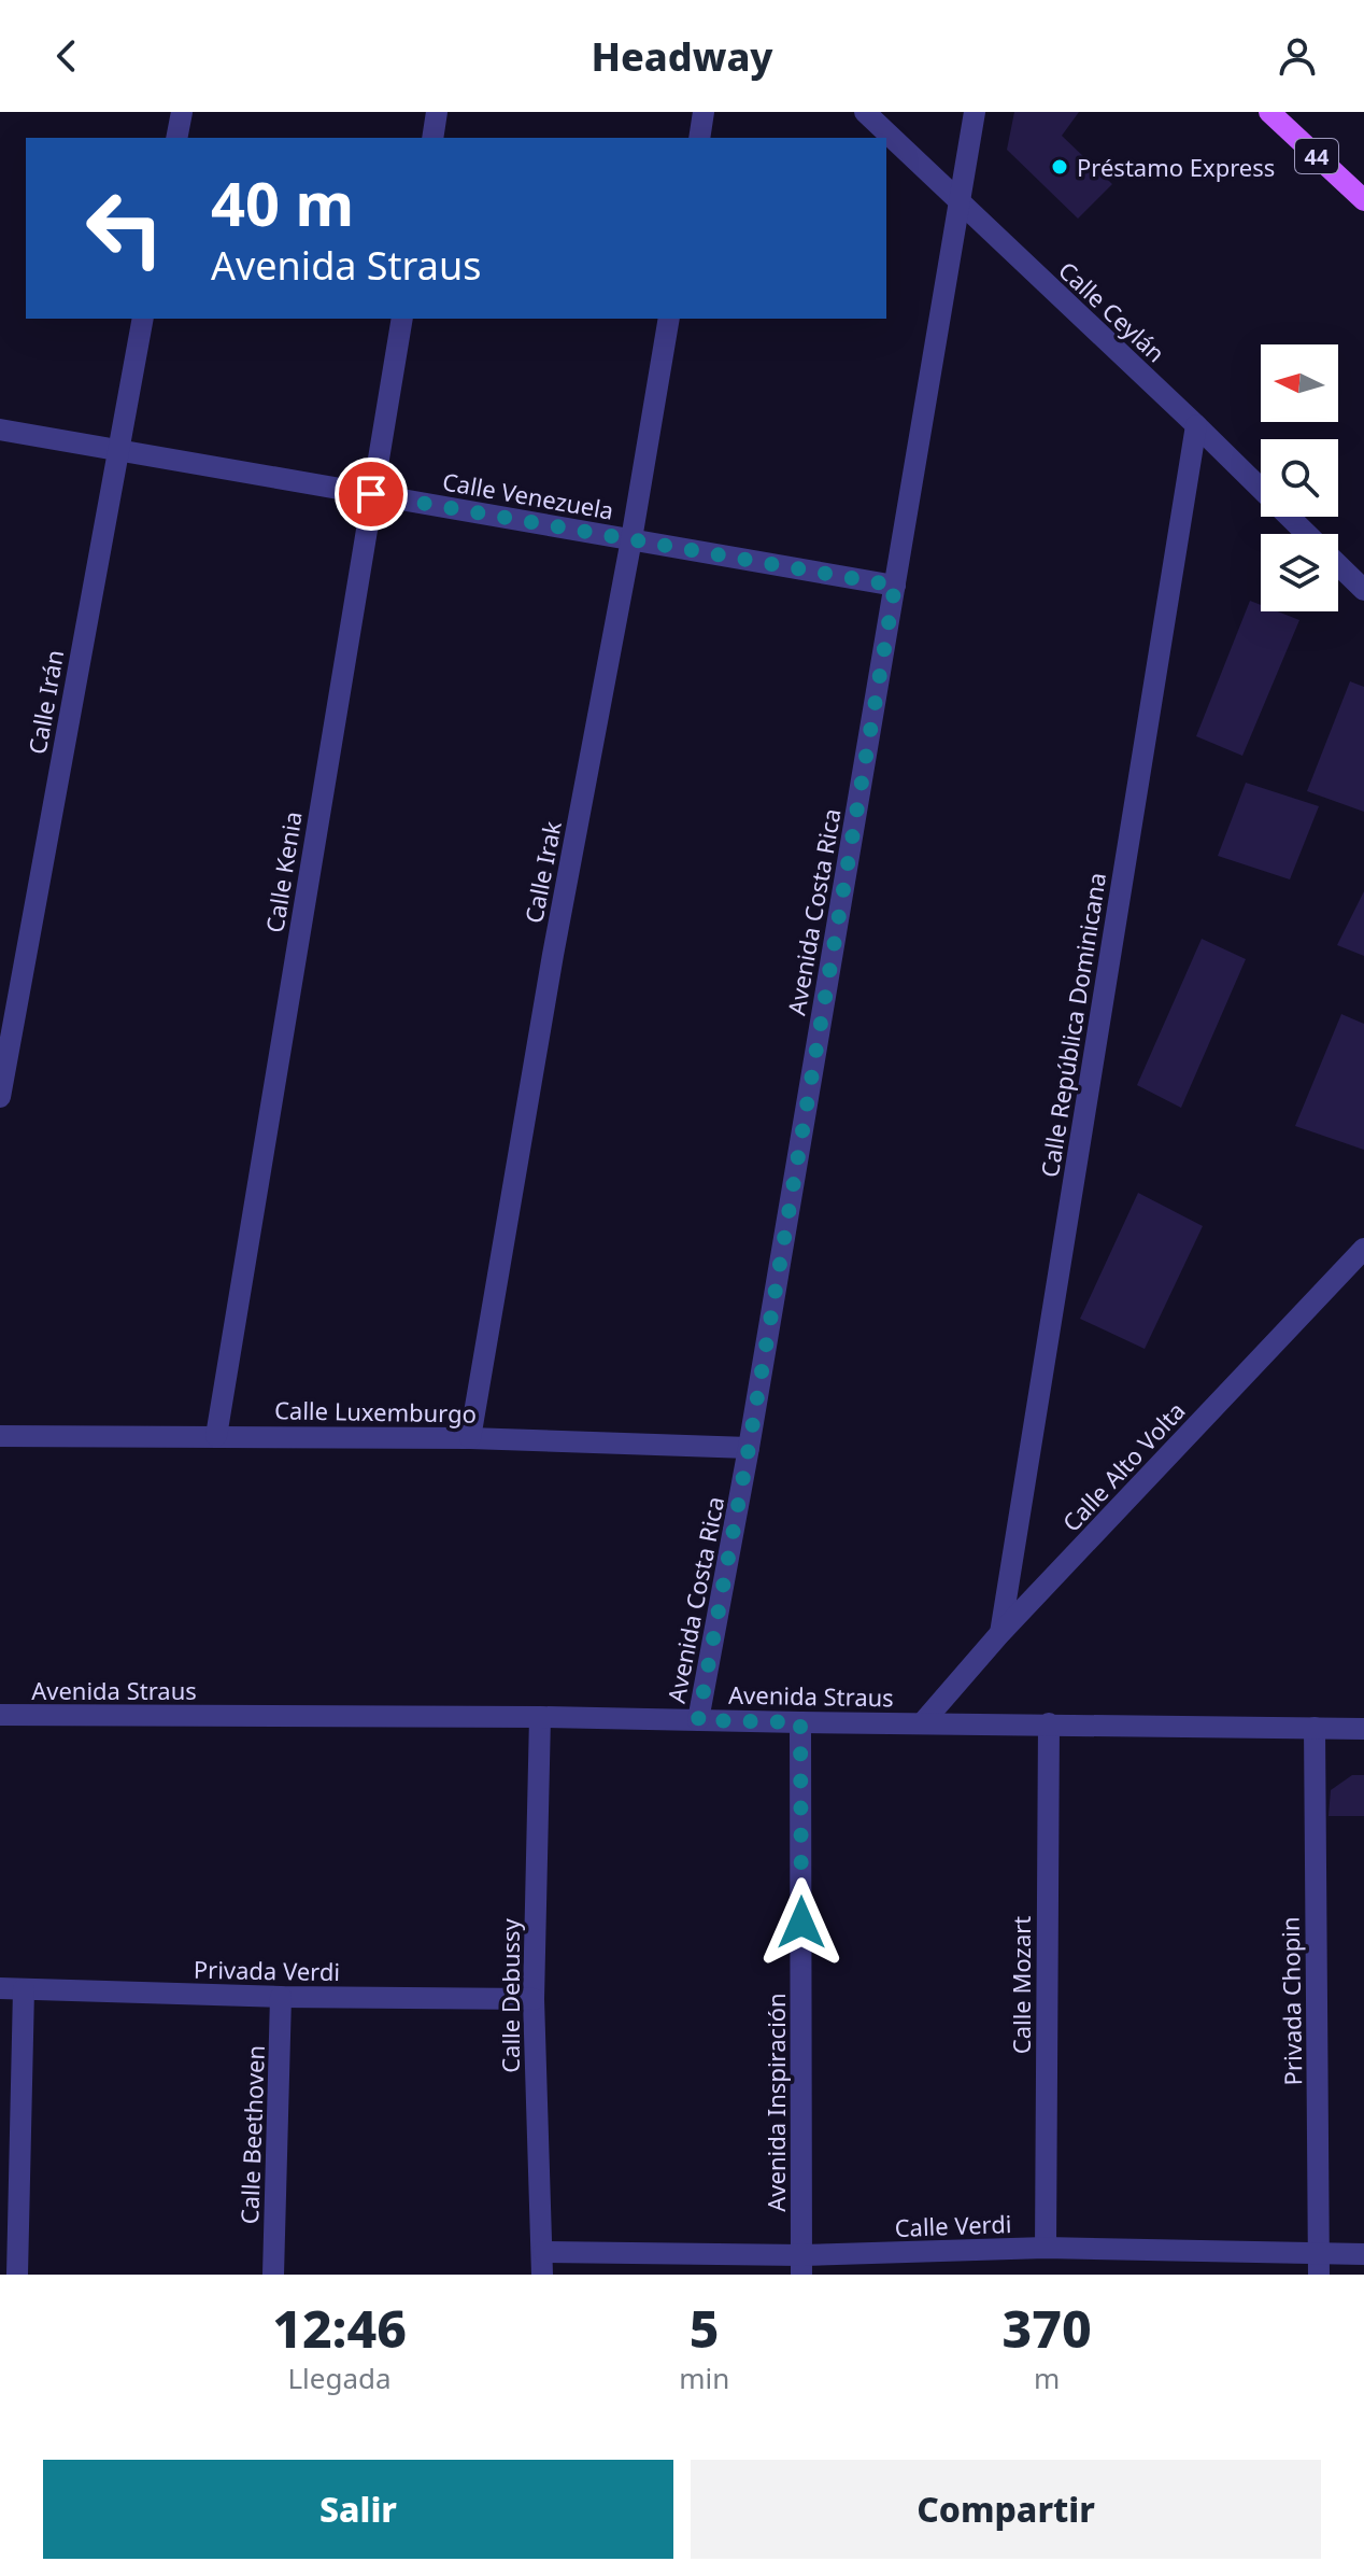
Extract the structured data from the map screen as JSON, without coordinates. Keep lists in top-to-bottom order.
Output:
{
  "streets": {
    "main road": ["44"],
    "street": [
      "Calle Ceylán",
      "Calle Venezuela",
      "Calle Irán",
      "Calle Kenia",
      "Calle Irak",
      "Avenida Costa Rica",
      "Calle República Dominicana",
      "Calle Luxemburgo",
      "Calle Alto Volta",
      "Avenida Straus",
      "Privada Verdi",
      "Calle Mozart",
      "Calle Debussy",
      "Privada Chopin",
      "Avenida Inspiración",
      "Calle Beethoven",
      "Calle Verdi"
    ]
  },
  "crossings": [
    ["Calle Ceylán", "Avenida Costa Rica"],
    ["Calle Ceylán", "Calle República Dominicana"],
    ["Calle Venezuela", "Calle Irán"],
    ["Calle Venezuela", "Calle Kenia"],
    ["Calle Venezuela", "Calle Irak"],
    ["Calle Venezuela", "Avenida Costa Rica"],
    ["Calle Kenia", "Calle Luxemburgo"],
    ["Calle Irak", "Calle Luxemburgo"],
    ["Avenida Costa Rica", "Calle Luxemburgo"],
    ["Avenida Costa Rica", "Avenida Straus"],
    ["Calle República Dominicana", "Calle Alto Volta"],
    ["Calle Alto Volta", "Avenida Straus"],
    ["Avenida Straus", "Calle Mozart"],
    ["Avenida Straus", "Calle Debussy"],
    ["Avenida Straus", "Privada Chopin"],
    ["Avenida Straus", "Avenida Inspiración"],
    ["Privada Verdi", "Calle Debussy"],
    ["Privada Verdi", "Calle Beethoven"],
    ["Calle Mozart", "Calle Verdi"],
    ["Calle Debussy", "Calle Verdi"],
    ["Privada Chopin", "Calle Verdi"],
    ["Avenida Inspiración", "Calle Verdi"]
  ],
  "places": ["Préstamo Express"],
  "north": "left",
  "page": {
    "header": "Headway",
    "turn": ["40 m", "Avenida Straus"],
    "eta": [
      "12:46",
      "Llegada",
      "5",
      "min",
      "370",
      "m"
    ],
    "buttons": ["Salir", "Compartir"]
  }
}
